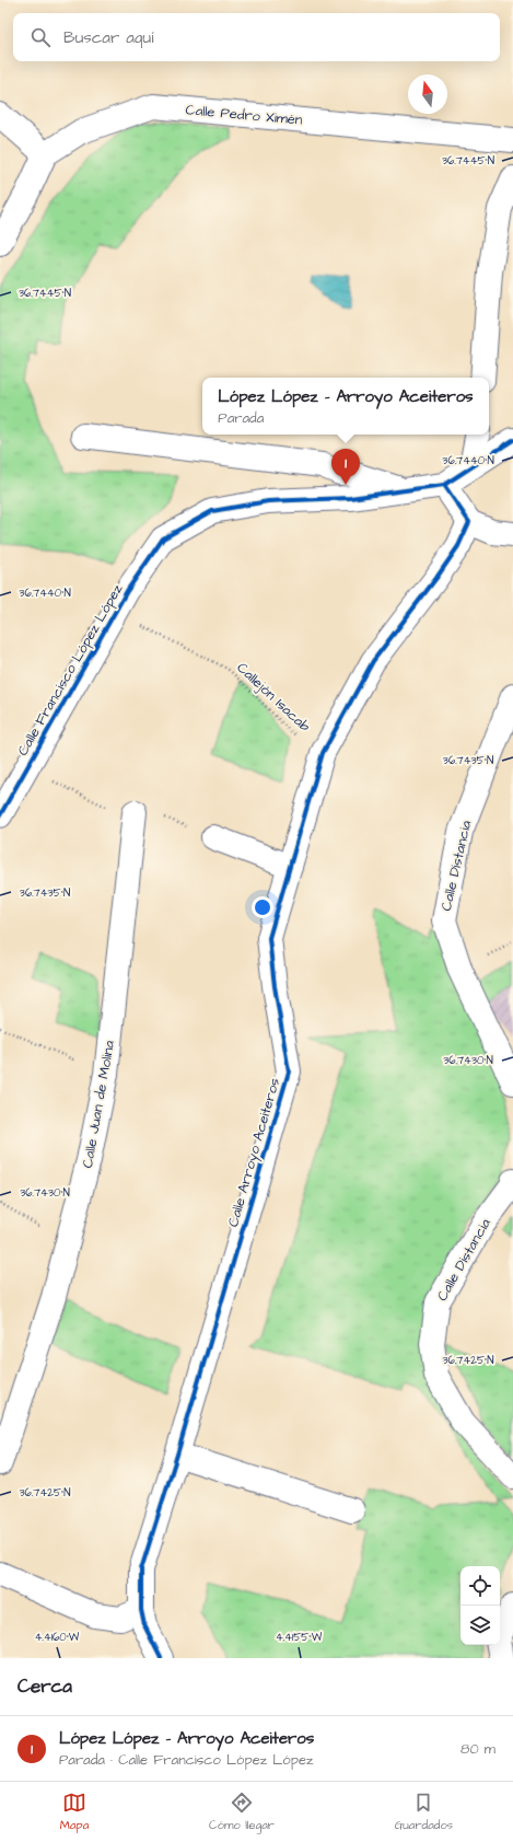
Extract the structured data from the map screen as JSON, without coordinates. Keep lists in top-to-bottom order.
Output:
{
  "streets": {
    "street": [
      "Calle Pedro Ximén",
      "Calle Francisco López López",
      "Calle Distancia",
      "Calle Juan de Molina",
      "Calle Arroyo Aceiteros"
    ],
    "path": ["Callejón Isacab"]
  },
  "crossings": [
    ["Calle Francisco López López", "Callejón Isacab"],
    ["Callejón Isacab", "Calle Arroyo Aceiteros"]
  ],
  "north": "top",
  "page": {
    "search": "Buscar aquí",
    "popup": ["López López - Arroyo Aceiteros", "Parada"],
    "pins": "1",
    "heading": "Cerca",
    "list": [
      {
        "mark": "1",
        "name": "López López - Arroyo Aceiteros",
        "note": "Parada · Calle Francisco López López",
        "value": "80 m"
      }
    ],
    "nav": ["Mapa", "Cómo llegar", "Guardados"]
  },
  "coordinates": [
    "36.7445°N",
    "36.7440°N",
    "36.7435°N",
    "36.7430°N",
    "36.7425°N",
    "4.4160°W",
    "4.4155°W"
  ]
}
